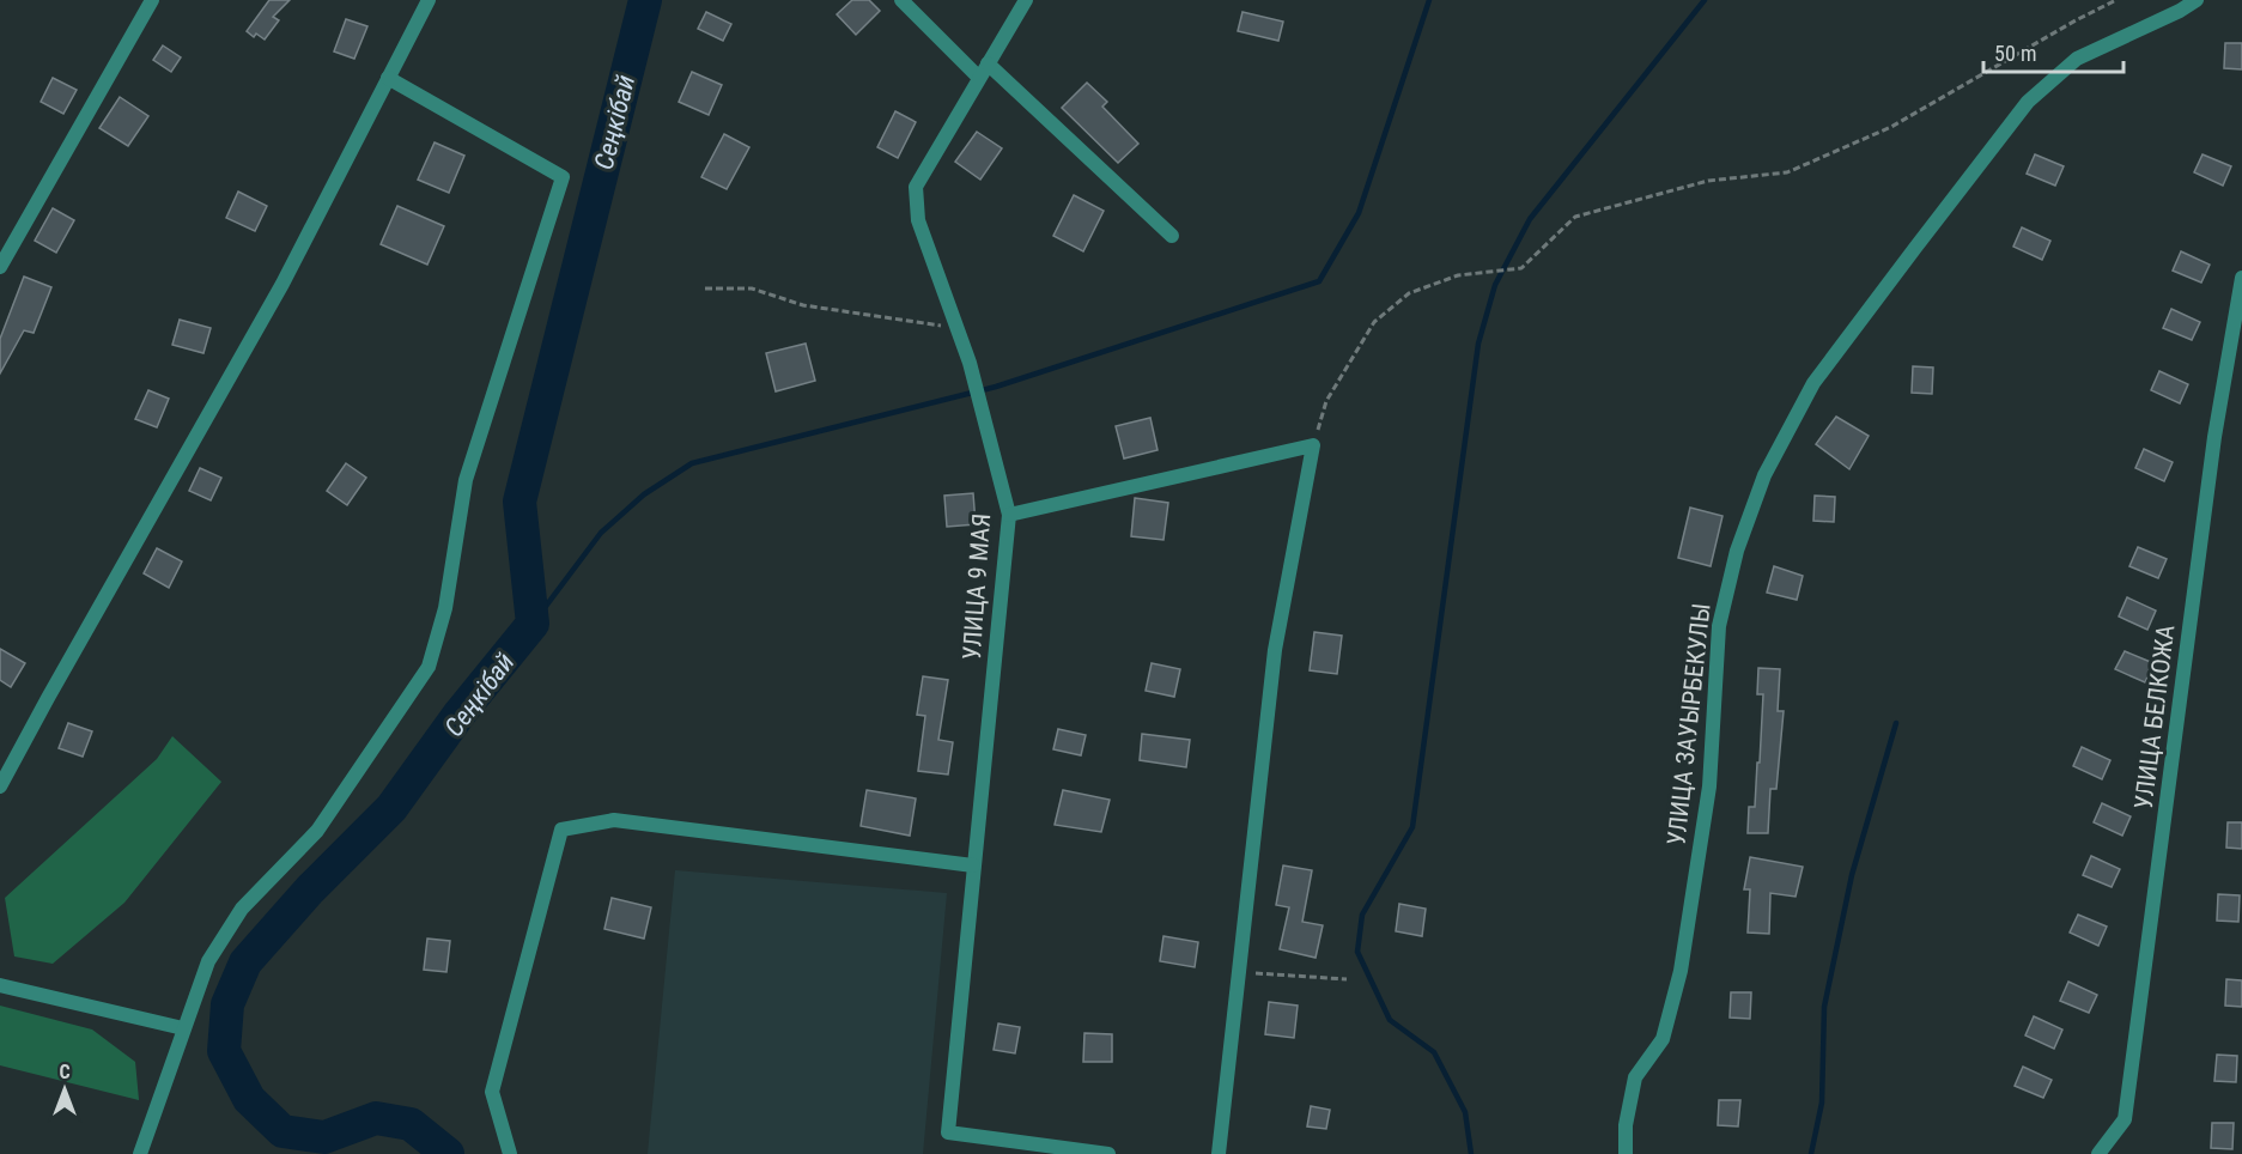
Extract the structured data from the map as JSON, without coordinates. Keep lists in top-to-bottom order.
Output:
{
  "streets": {
    "street": ["УЛИЦА 9 МАЯ", "УЛИЦА БЕЛКОЖА", "УЛИЦА ЗАУЫРБЕКУЛЫ"]
  },
  "water": ["Сеңкібай"],
  "scale_bar": "50 m",
  "north": "top"
}
